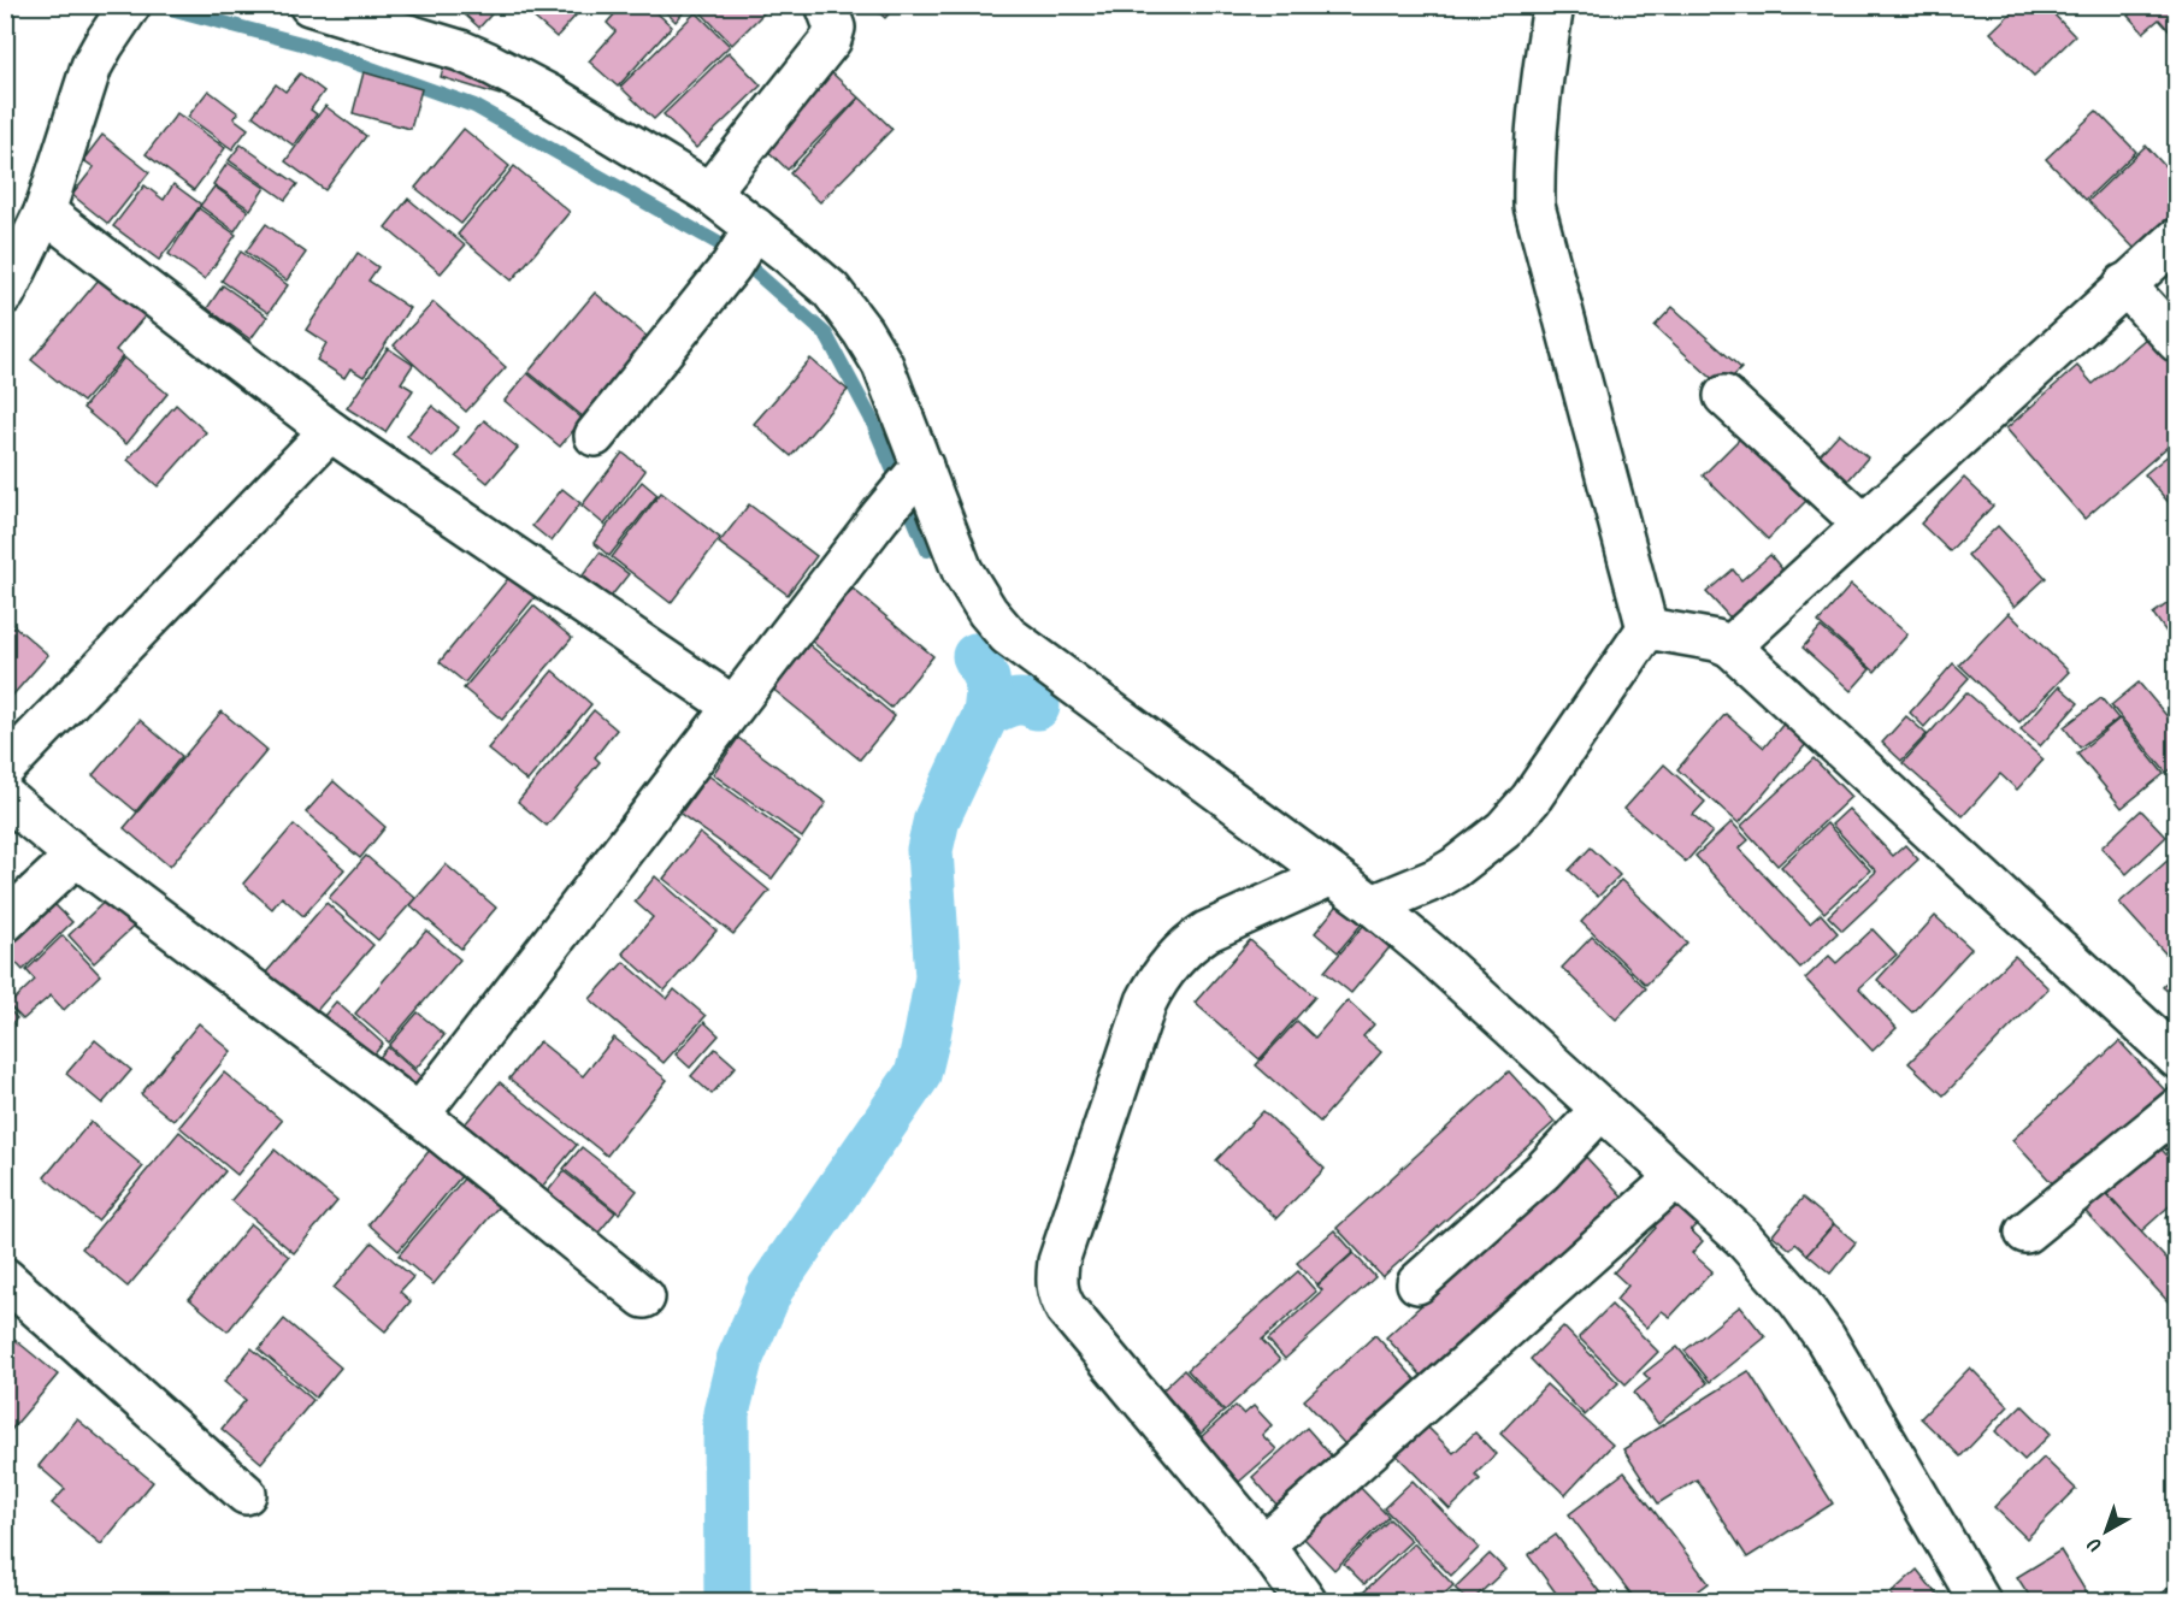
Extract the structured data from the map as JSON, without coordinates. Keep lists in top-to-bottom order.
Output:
{
  "north": "bottom left"
}
